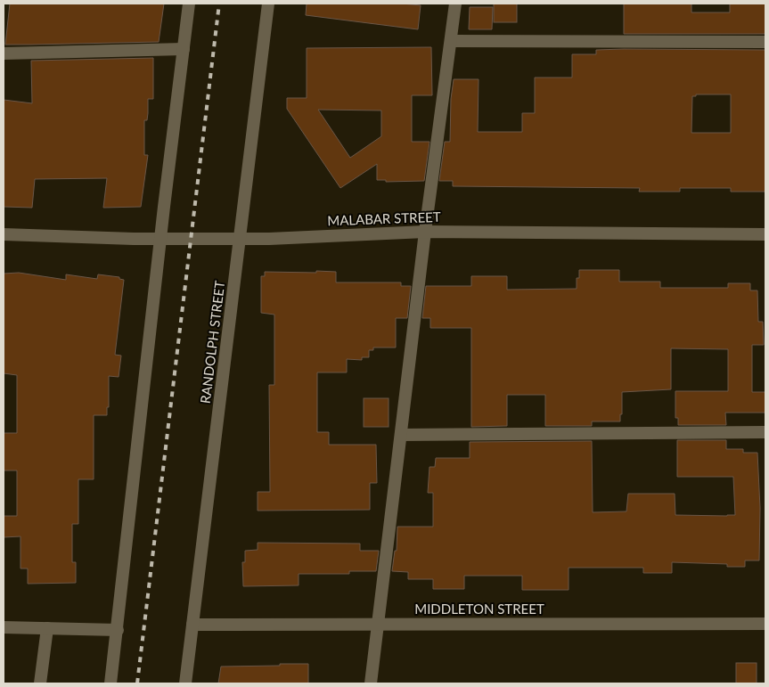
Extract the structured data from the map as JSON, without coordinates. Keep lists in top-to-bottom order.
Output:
{
  "streets": {
    "street": ["MALABAR STREET", "RANDOLPH STREET", "MIDDLETON STREET"]
  },
  "crossings": [
    ["MALABAR STREET", "RANDOLPH STREET"],
    ["RANDOLPH STREET", "MIDDLETON STREET"]
  ]
}
